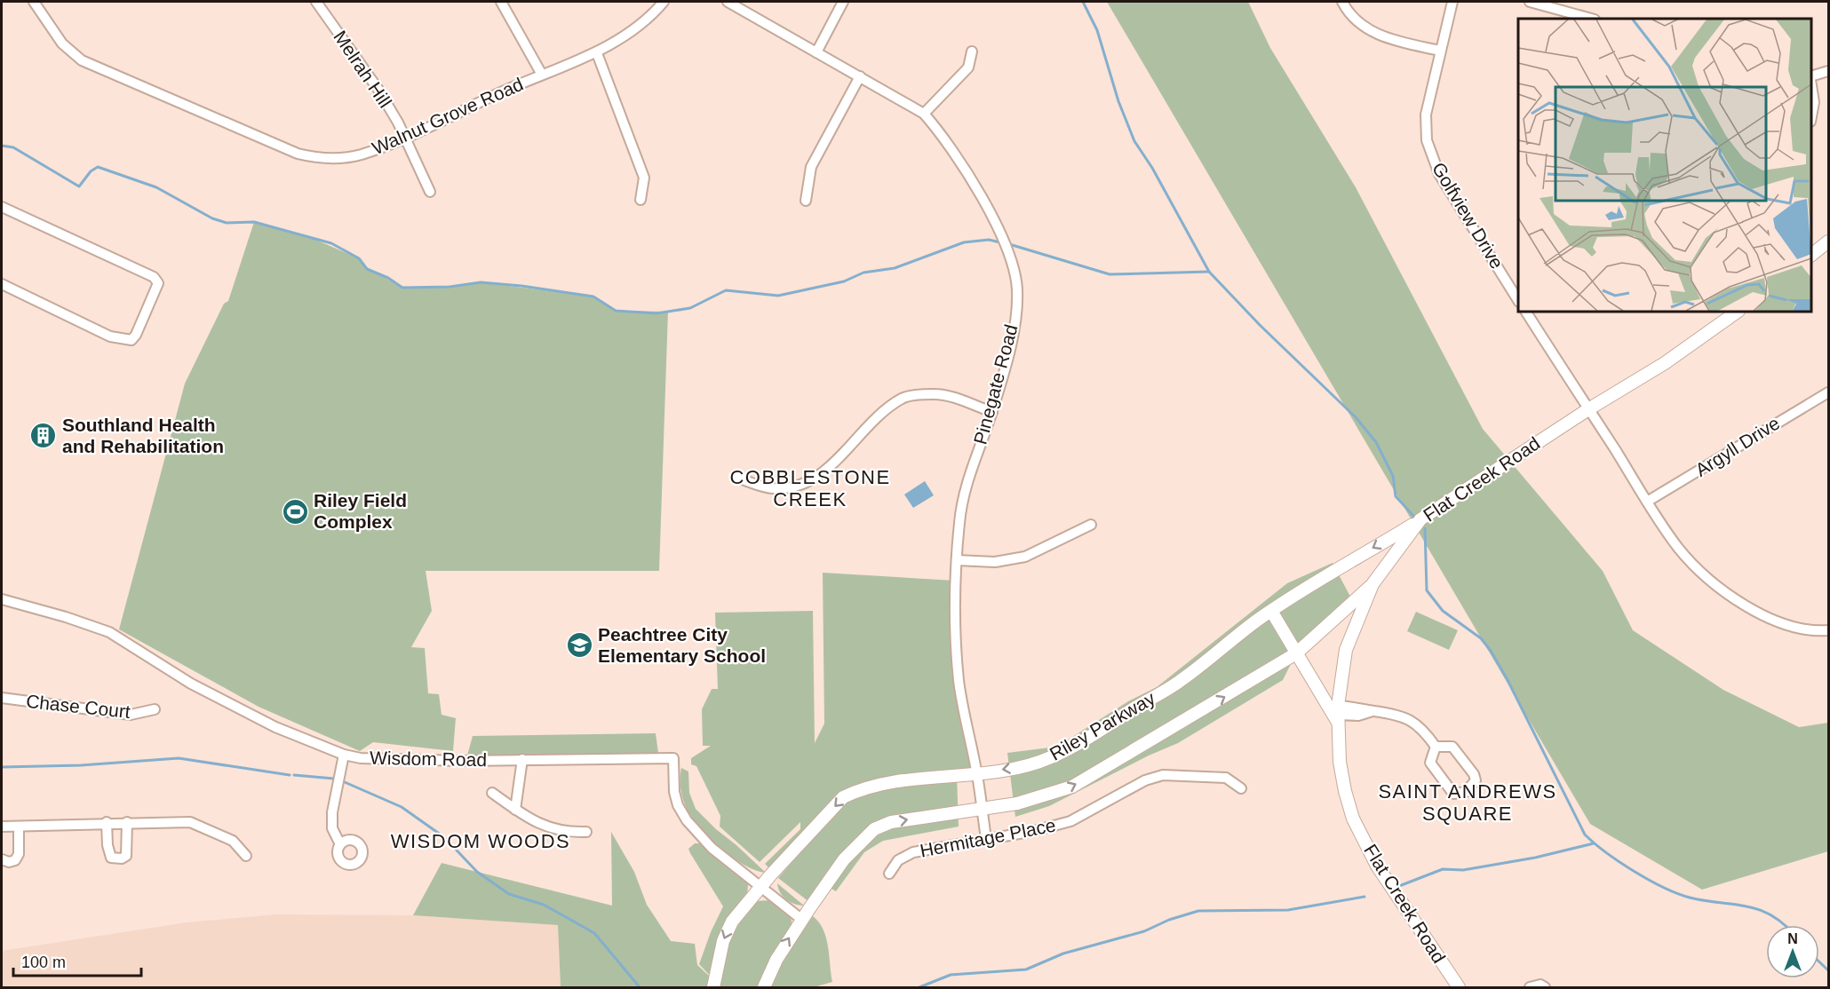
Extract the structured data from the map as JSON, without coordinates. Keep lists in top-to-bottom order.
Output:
{
  "streets": {
    "street": [
      "Melrah Hill",
      "Walnut Grove Road",
      "Golfview Drive",
      "Pinegate Road",
      "Argyll Drive",
      "Flat Creek Road",
      "Chase Court",
      "Riley Parkway",
      "Wisdom Road",
      "Hermitage Place"
    ]
  },
  "crossings": [
    ["Melrah Hill", "Walnut Grove Road"],
    ["Pinegate Road", "Riley Parkway"],
    ["Pinegate Road", "Hermitage Place"],
    ["Flat Creek Road", "Riley Parkway"],
    ["Riley Parkway", "Wisdom Road"]
  ],
  "districts": ["COBBLESTONE CREEK", "SAINT ANDREWS SQUARE", "WISDOM WOODS"],
  "places": {
    "building": ["Southland Health and Rehabilitation"],
    "sports": ["Riley Field Complex"],
    "school or university": ["Peachtree City Elementary School"]
  },
  "scale_bar": "100 m",
  "north": "top"
}
